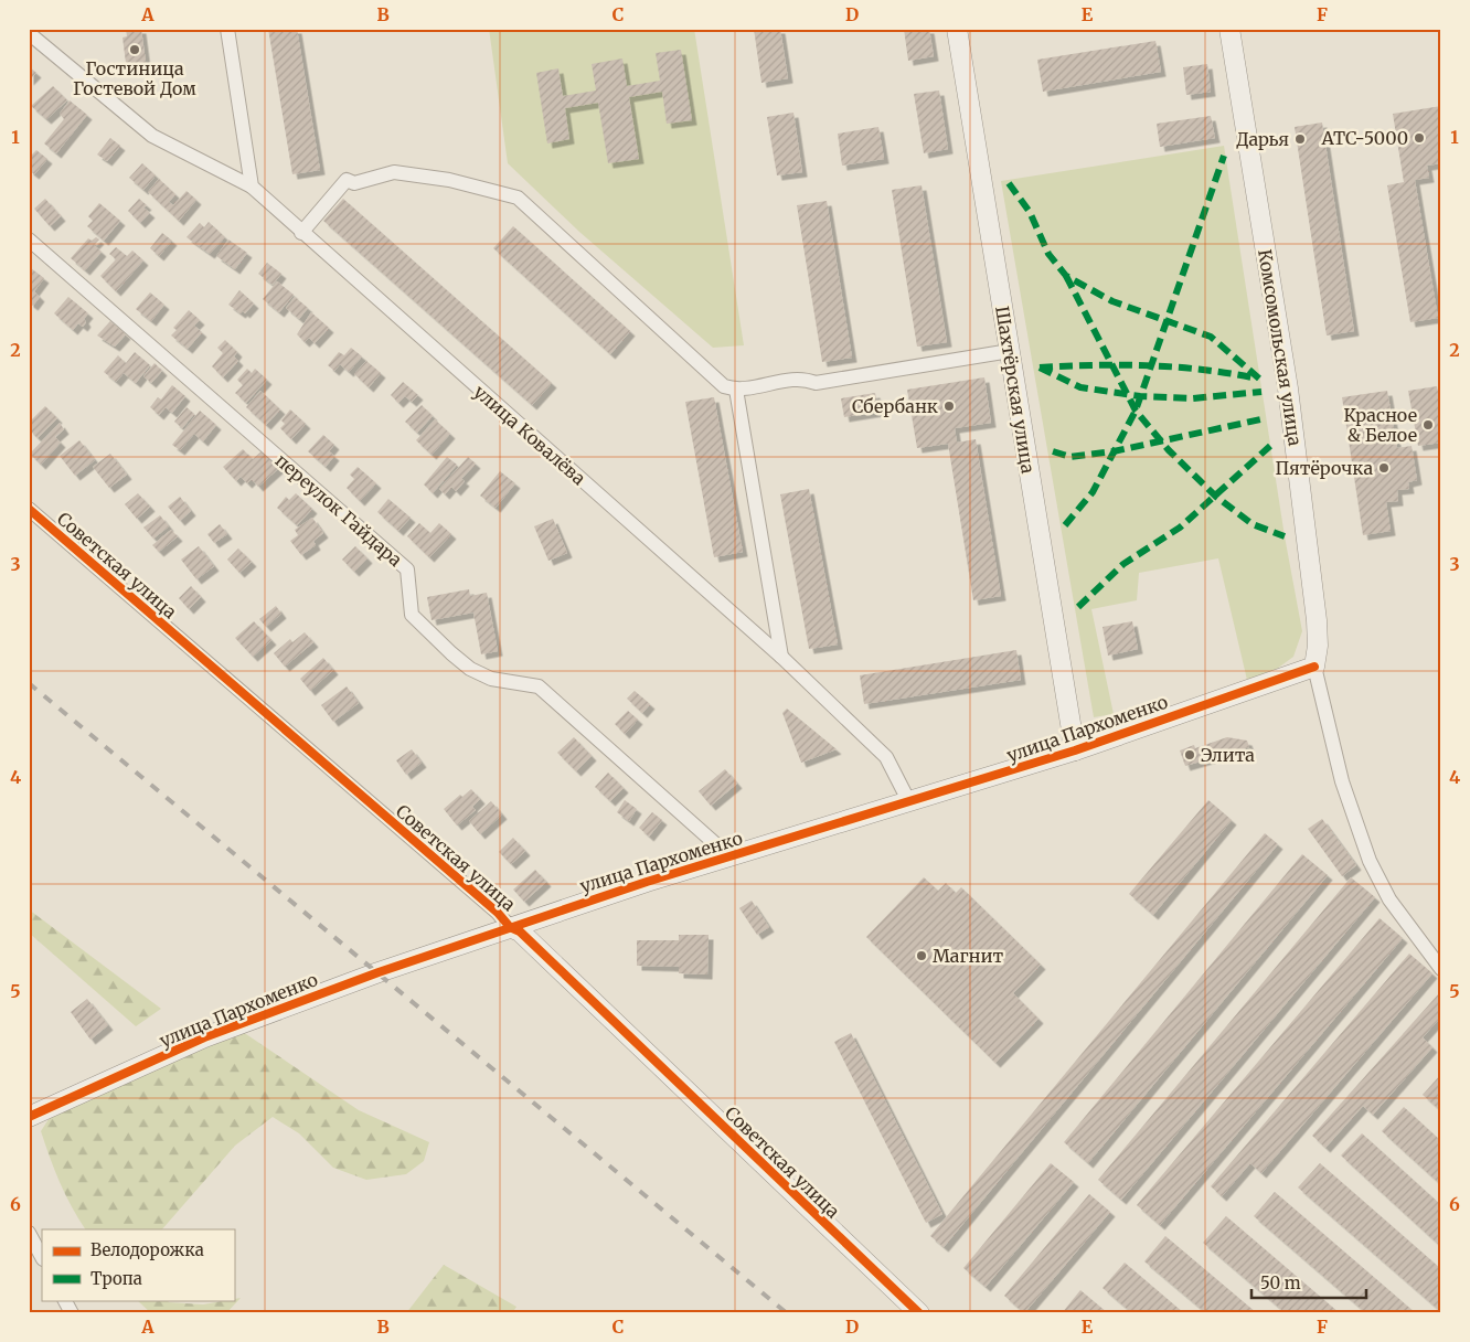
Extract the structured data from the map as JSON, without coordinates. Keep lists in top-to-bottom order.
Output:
{
  "streets": {
    "street": [
      "Комсомольская улица",
      "Шахтёрская улица",
      "улица Ковалёва",
      "переулок Гайдара",
      "Советская улица",
      "улица Пархоменко"
    ]
  },
  "crossings": [
    ["Комсомольская улица", "улица Пархоменко"],
    ["Шахтёрская улица", "улица Пархоменко"],
    ["улица Ковалёва", "улица Пархоменко"],
    ["переулок Гайдара", "улица Пархоменко"],
    ["Советская улица", "улица Пархоменко"]
  ],
  "places": [
    "Гостиница Гостевой Дом",
    "АТС-5000",
    "Дарья",
    "Сбербанк",
    "Красное & Белое",
    "Пятёрочка",
    "Элита",
    "Магнит"
  ],
  "legend": ["Велодорожка", "Тропа"],
  "scale_bar": "50 m",
  "grid": {
    "columns": [
      "A",
      "B",
      "C",
      "D",
      "E",
      "F"
    ],
    "rows": [
      "1",
      "2",
      "3",
      "4",
      "5",
      "6"
    ]
  }
}
